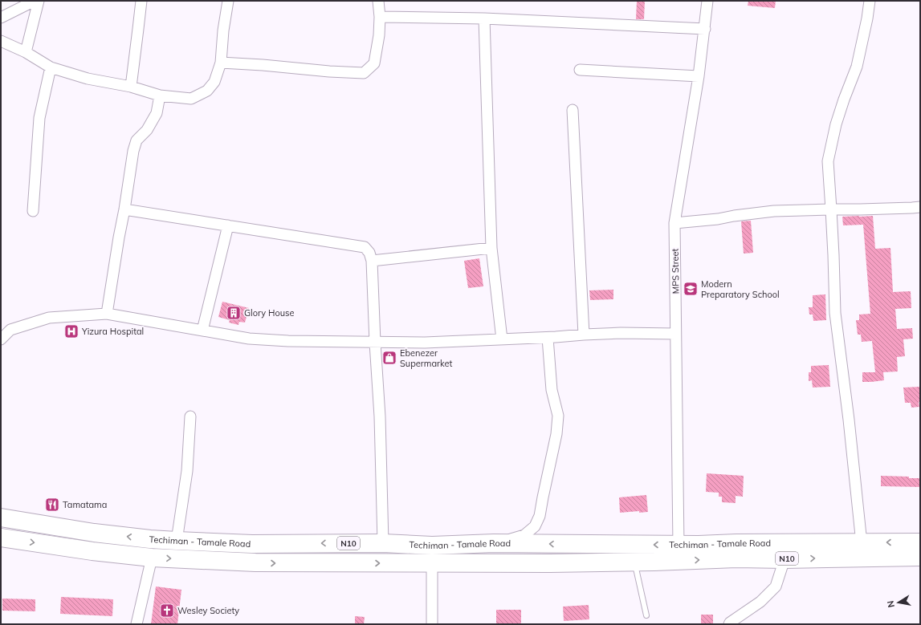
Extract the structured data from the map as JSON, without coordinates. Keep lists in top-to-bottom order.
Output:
{
  "streets": {
    "highway": ["Techiman - Tamale Road", "N10"],
    "street": ["MPS Street"]
  },
  "crossings": [
    ["MPS Street", "Techiman - Tamale Road"]
  ],
  "places": {
    "school or university": ["Modern Preparatory School"],
    "building": ["Glory House"],
    "hospital": ["Yizura Hospital"],
    "shop": ["Ebenezer Supermarket"],
    "restaurant": ["Tamatama"],
    "church": ["Wesley Society"]
  },
  "north": "left"
}
